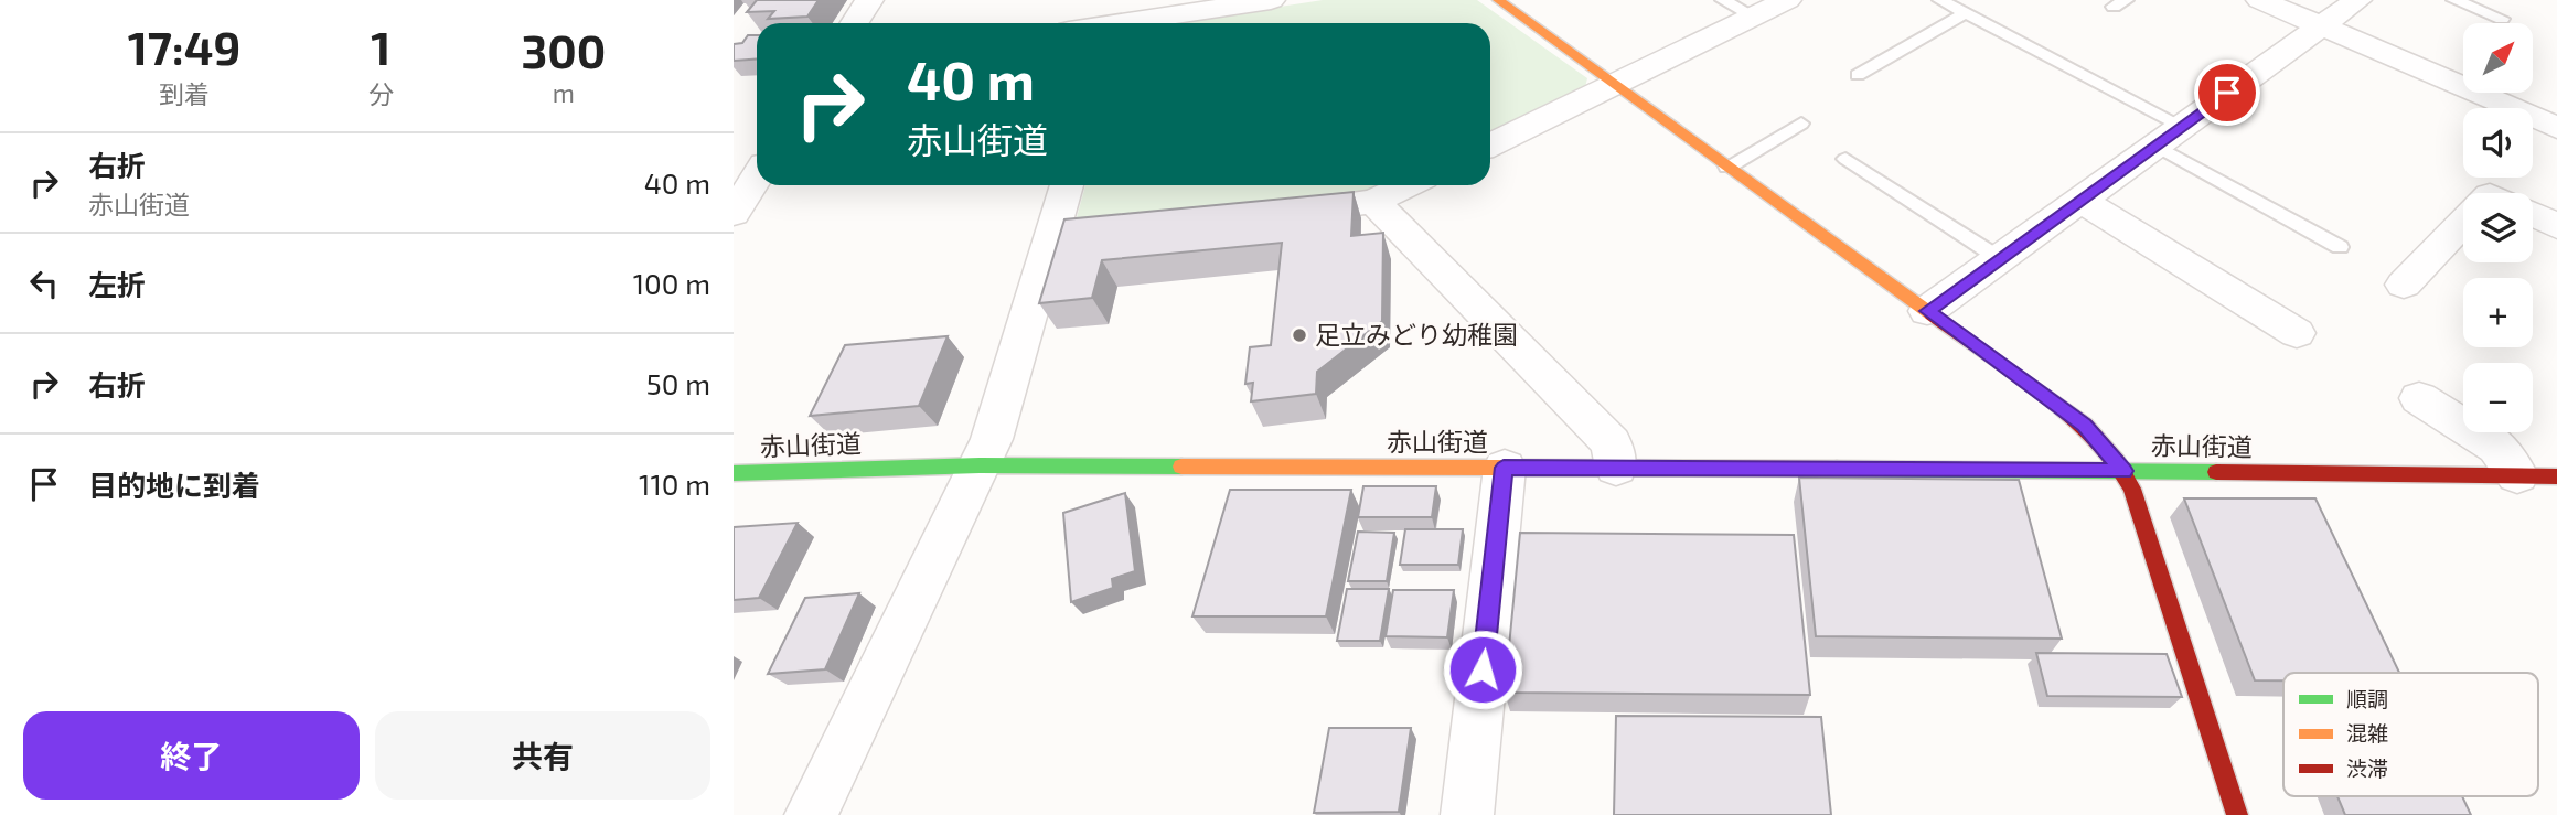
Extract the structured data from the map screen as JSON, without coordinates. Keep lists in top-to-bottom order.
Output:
{
  "streets": {
    "street": ["赤山街道"]
  },
  "places": ["足立みどり幼稚園"],
  "legend": ["順調", "混雑", "渋滞"],
  "north": "top right",
  "page": {
    "eta": [
      "17:49",
      "到着",
      "1",
      "分",
      "300",
      "m"
    ],
    "map_buttons": ["+", "−"],
    "turn": ["40 m", "赤山街道"],
    "list": [
      {
        "name": "右折",
        "note": "赤山街道",
        "value": "40 m"
      },
      {
        "name": "左折",
        "value": "100 m"
      },
      {
        "name": "右折",
        "value": "50 m"
      },
      {
        "name": "目的地に到着",
        "value": "110 m"
      }
    ],
    "buttons": ["終了", "共有"]
  }
}
